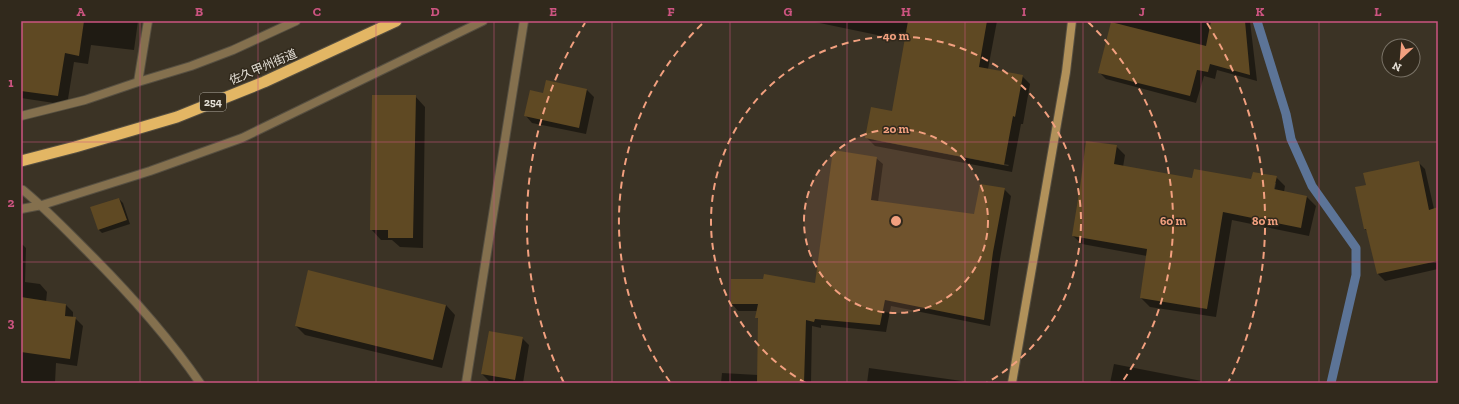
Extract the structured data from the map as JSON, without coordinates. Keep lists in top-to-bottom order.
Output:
{
  "streets": {
    "highway": ["佐久甲州街道", "254"]
  },
  "north": "bottom left",
  "grid": {
    "columns": [
      "A",
      "B",
      "C",
      "D",
      "E",
      "F",
      "G",
      "H",
      "I",
      "J",
      "K",
      "L"
    ],
    "rows": ["1", "2", "3"]
  },
  "rings": [
    "40 m",
    "20 m",
    "60 m",
    "80 m"
  ]
}
